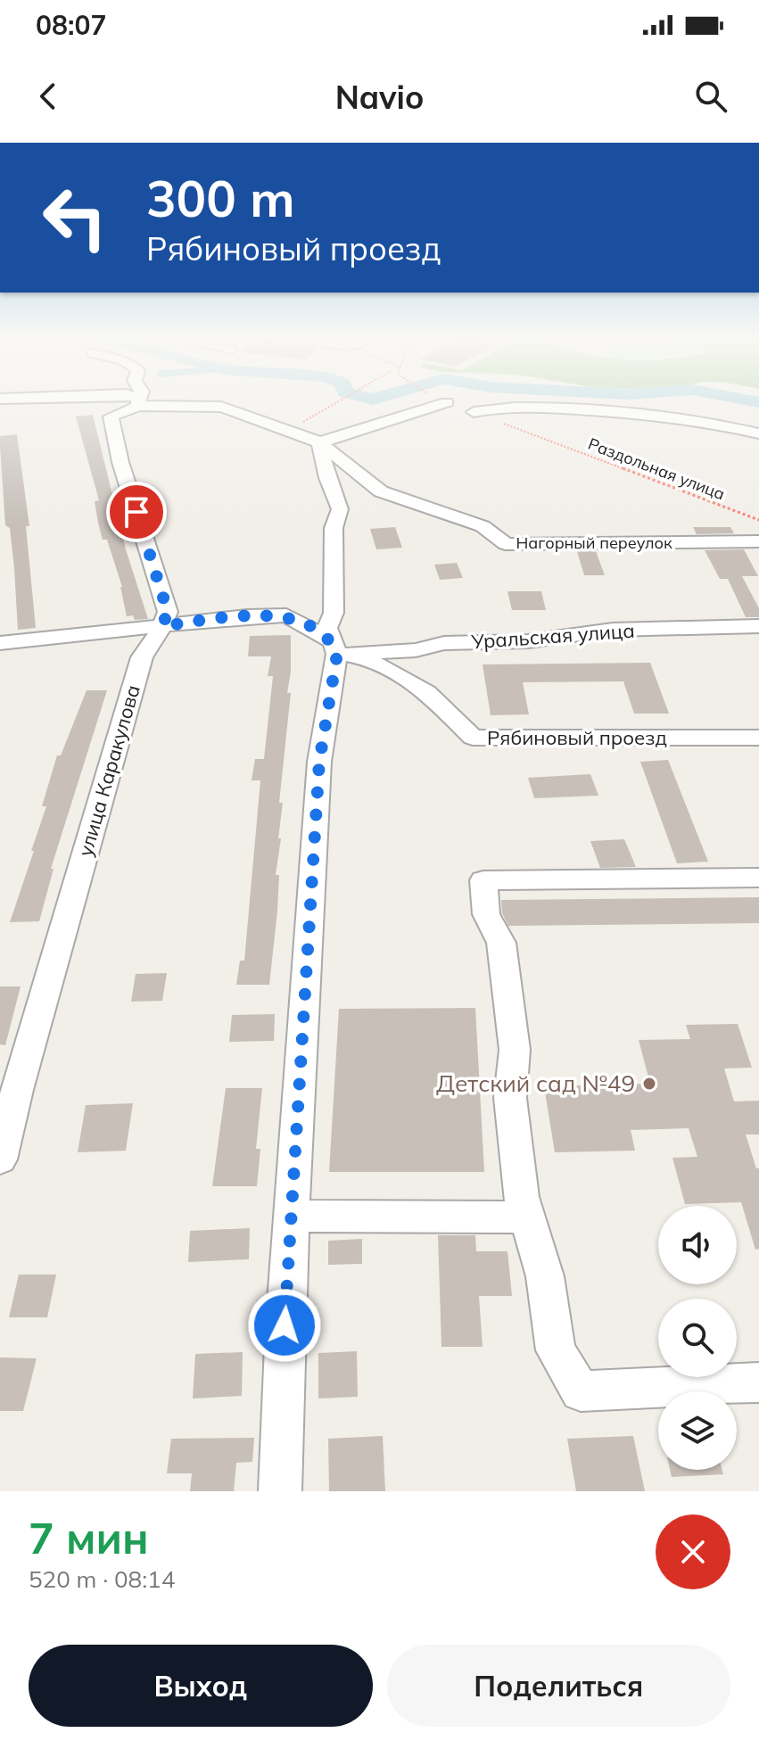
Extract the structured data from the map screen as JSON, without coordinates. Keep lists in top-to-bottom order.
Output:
{
  "streets": {
    "street": [
      "Нагорный переулок",
      "Уральская улица",
      "Рябиновый проезд",
      "улица Каракулова"
    ],
    "path": ["Раздольная улица"]
  },
  "crossings": [
    ["Уральская улица", "Рябиновый проезд"],
    ["Рябиновый проезд", "улица Каракулова"]
  ],
  "places": ["Детский сад №49"],
  "page": {
    "status": "08:07",
    "header": "Navio",
    "turn": ["300 m", "Рябиновый проезд"],
    "heading": ["7 мин", "520 m · 08:14"],
    "buttons": ["Выход", "Поделиться"]
  }
}
